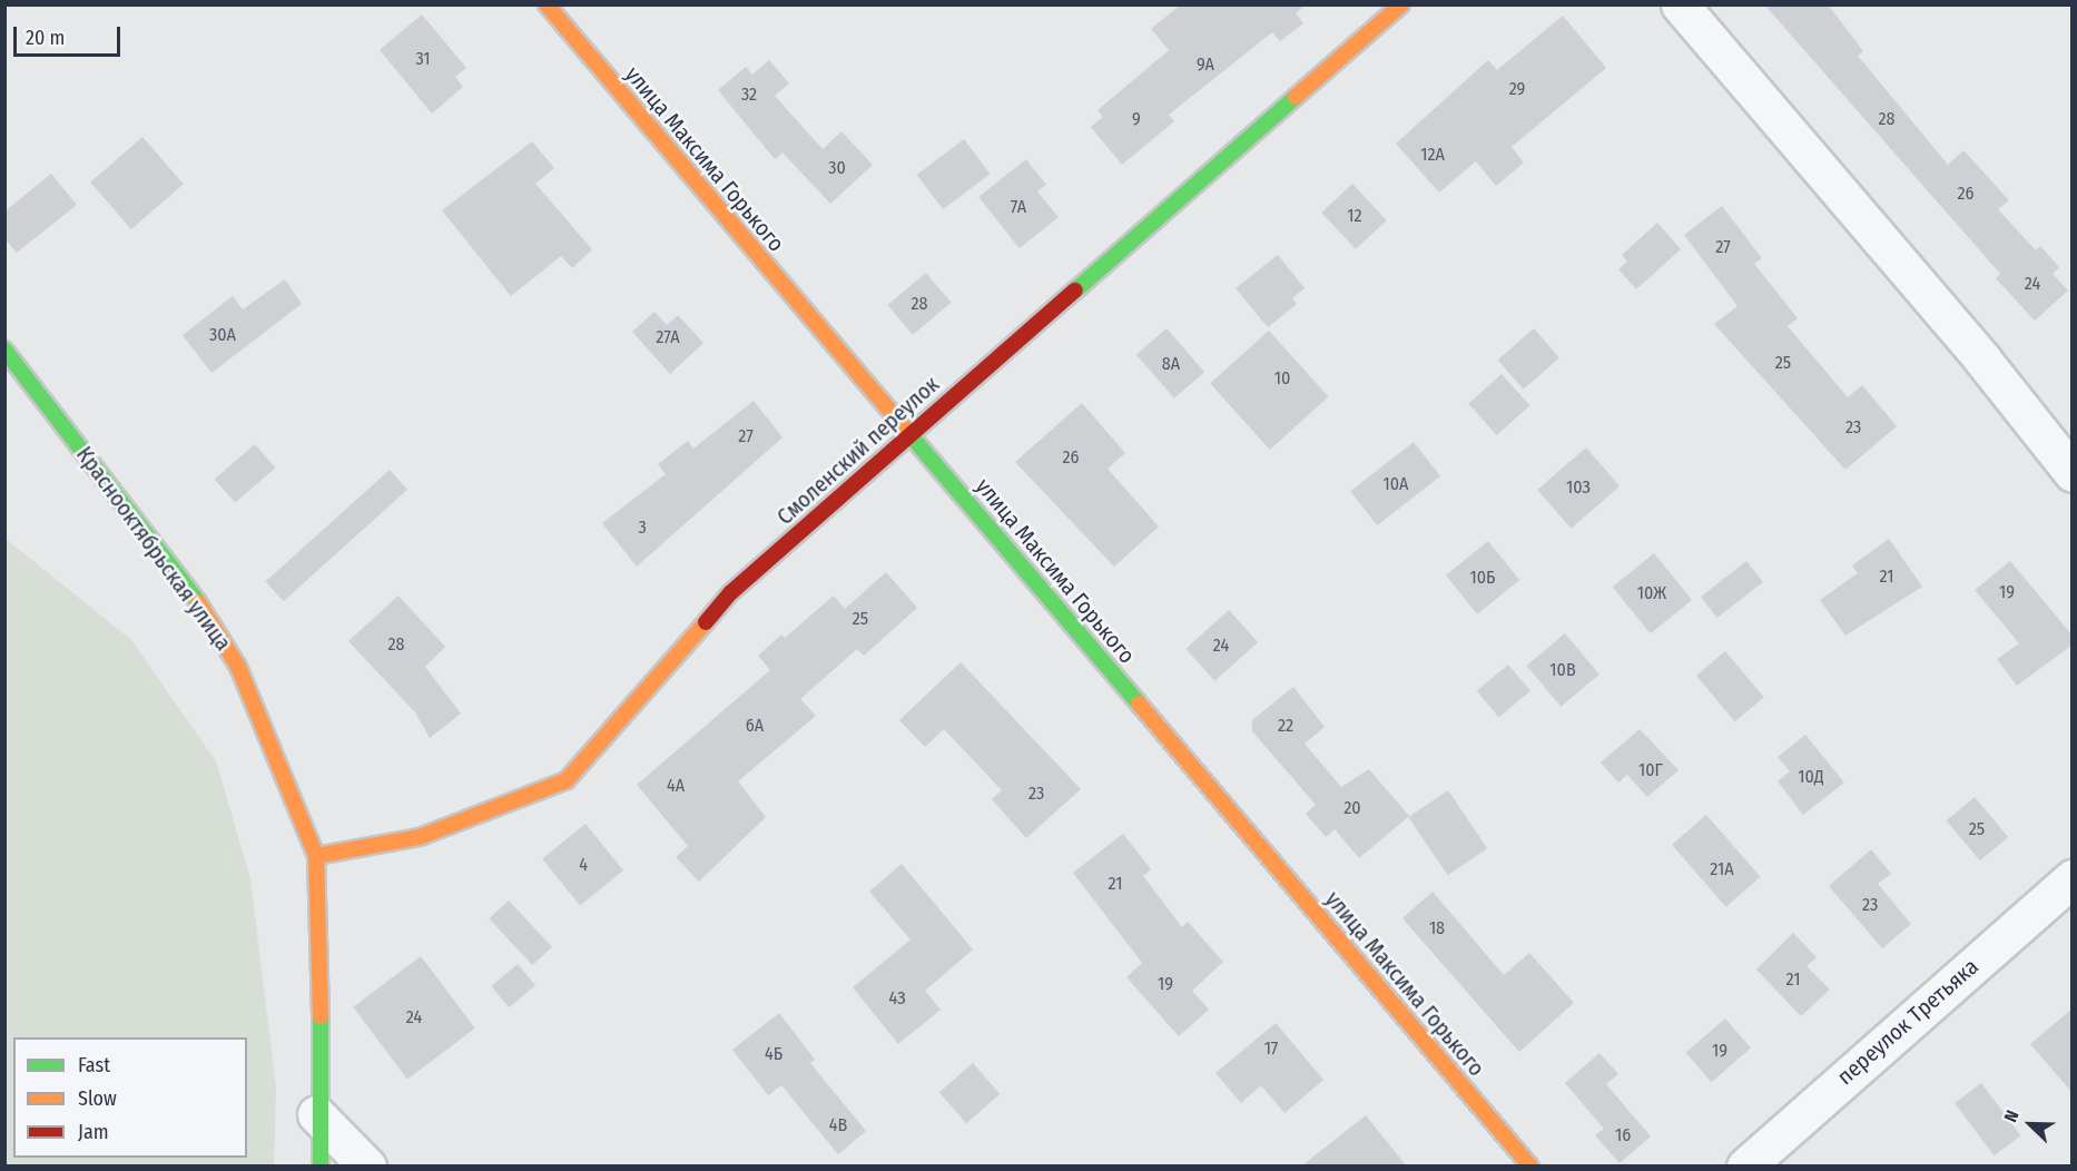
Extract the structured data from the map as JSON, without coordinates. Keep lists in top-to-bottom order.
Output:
{
  "streets": {
    "street": [
      "улица Максима Горького",
      "Смоленский переулок",
      "Краснооктябрьская улица",
      "переулок Третьяка"
    ]
  },
  "crossings": [
    ["улица Максима Горького", "Смоленский переулок"],
    ["Смоленский переулок", "Краснооктябрьская улица"]
  ],
  "house_numbers": [
    "31",
    "9А",
    "29",
    "32",
    "9",
    "28",
    "12А",
    "30",
    "26",
    "7А",
    "12",
    "27",
    "24",
    "28",
    "30А",
    "27А",
    "25",
    "8А",
    "10",
    "23",
    "27",
    "26",
    "10А",
    "10З",
    "3",
    "21",
    "10Б",
    "19",
    "10Ж",
    "25",
    "28",
    "24",
    "10В",
    "6А",
    "22",
    "10Г",
    "10Д",
    "4А",
    "23",
    "20",
    "25",
    "4",
    "21А",
    "21",
    "23",
    "18",
    "21",
    "19",
    "4З",
    "24",
    "17",
    "19",
    "4Б",
    "4В",
    "16"
  ],
  "legend": ["Fast", "Slow", "Jam"],
  "scale_bar": "20 m",
  "north": "top left"
}
